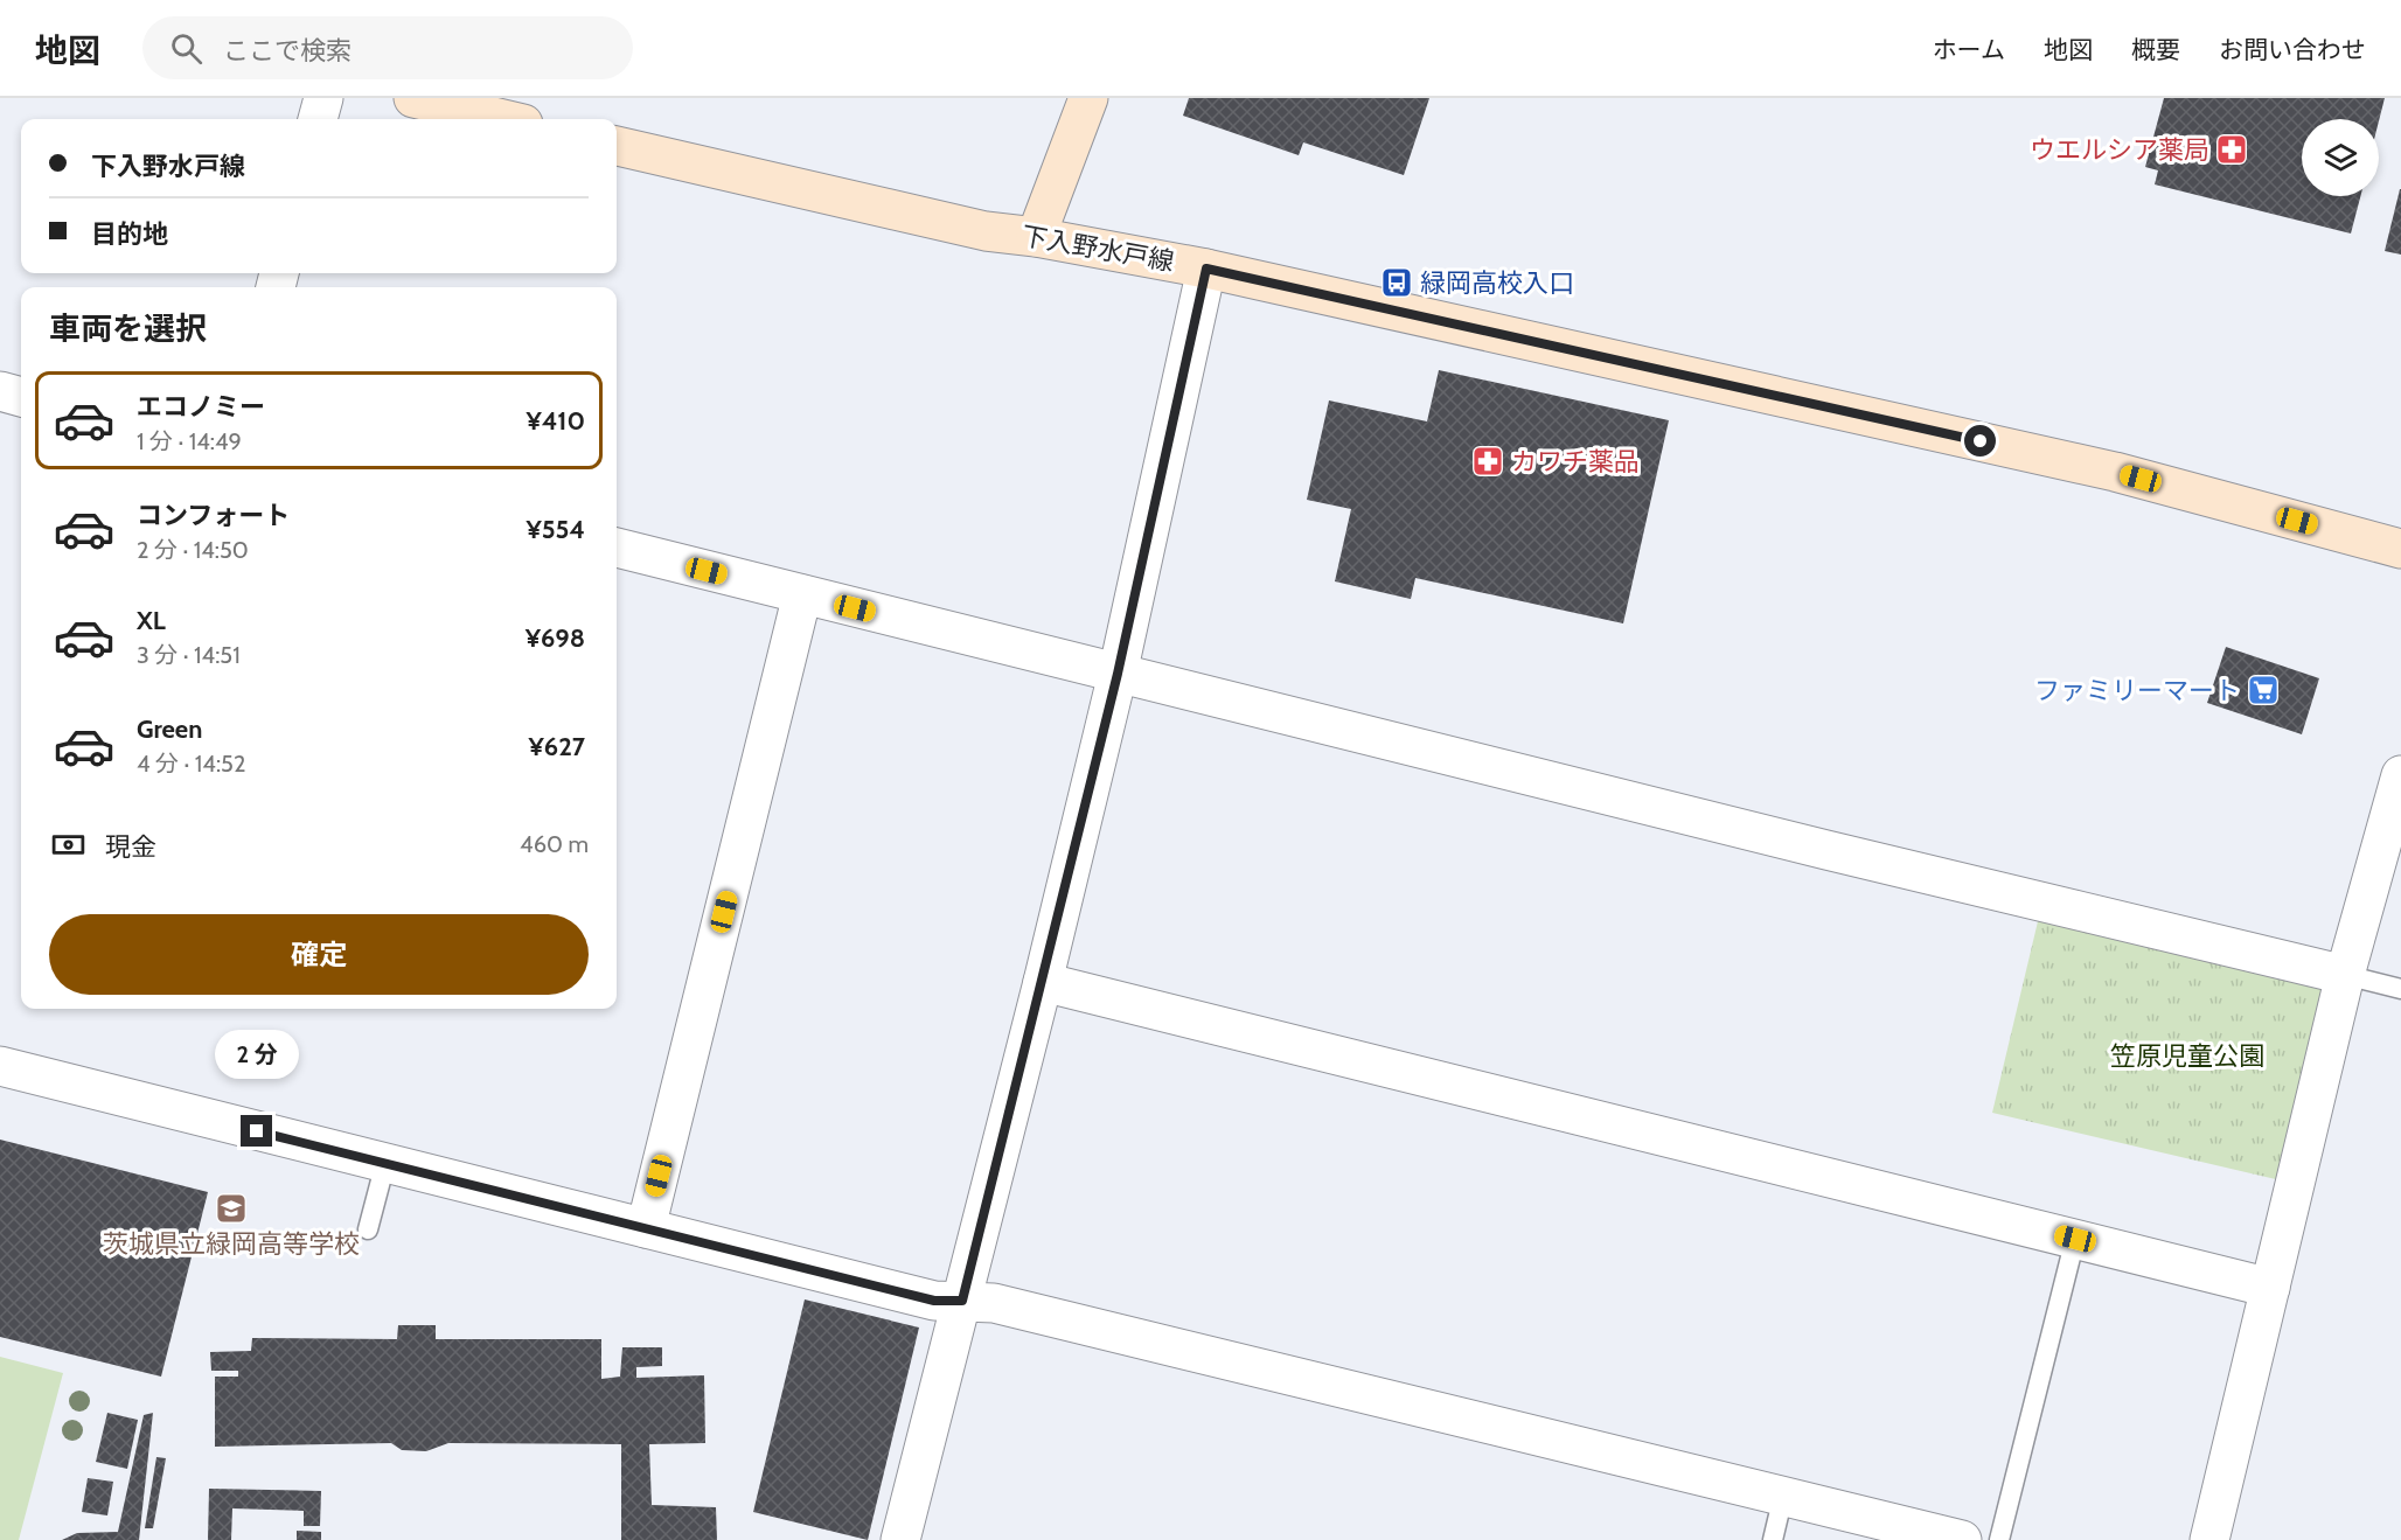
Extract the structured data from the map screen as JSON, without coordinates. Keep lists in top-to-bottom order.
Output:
{
  "streets": {
    "main road": ["下入野水戸線"]
  },
  "parks": ["笠原児童公園"],
  "places": {
    "pharmacy": ["ウエルシア薬局", "カワチ薬品"],
    "bus stop": ["緑岡高校入口"],
    "supermarket": ["ファミリーマート"],
    "school or university": ["茨城県立緑岡高等学校"]
  },
  "page": {
    "header": "地図",
    "search": "ここで検索",
    "nav": [
      "ホーム",
      "地図",
      "概要",
      "お問い合わせ"
    ],
    "banner": ["下入野水戸線", "目的地"],
    "heading": "車両を選択",
    "list": [
      {
        "name": "エコノミー",
        "note": "1 分 · 14:49",
        "value": "¥410"
      },
      {
        "name": "コンフォート",
        "note": "2 分 · 14:50",
        "value": "¥554"
      },
      {
        "name": "XL",
        "note": "3 分 · 14:51",
        "value": "¥698"
      },
      {
        "name": "Green",
        "note": "4 分 · 14:52",
        "value": "¥627"
      }
    ],
    "pay": ["現金", "460 m"],
    "buttons": "確定",
    "bubble": "2 分"
  }
}
